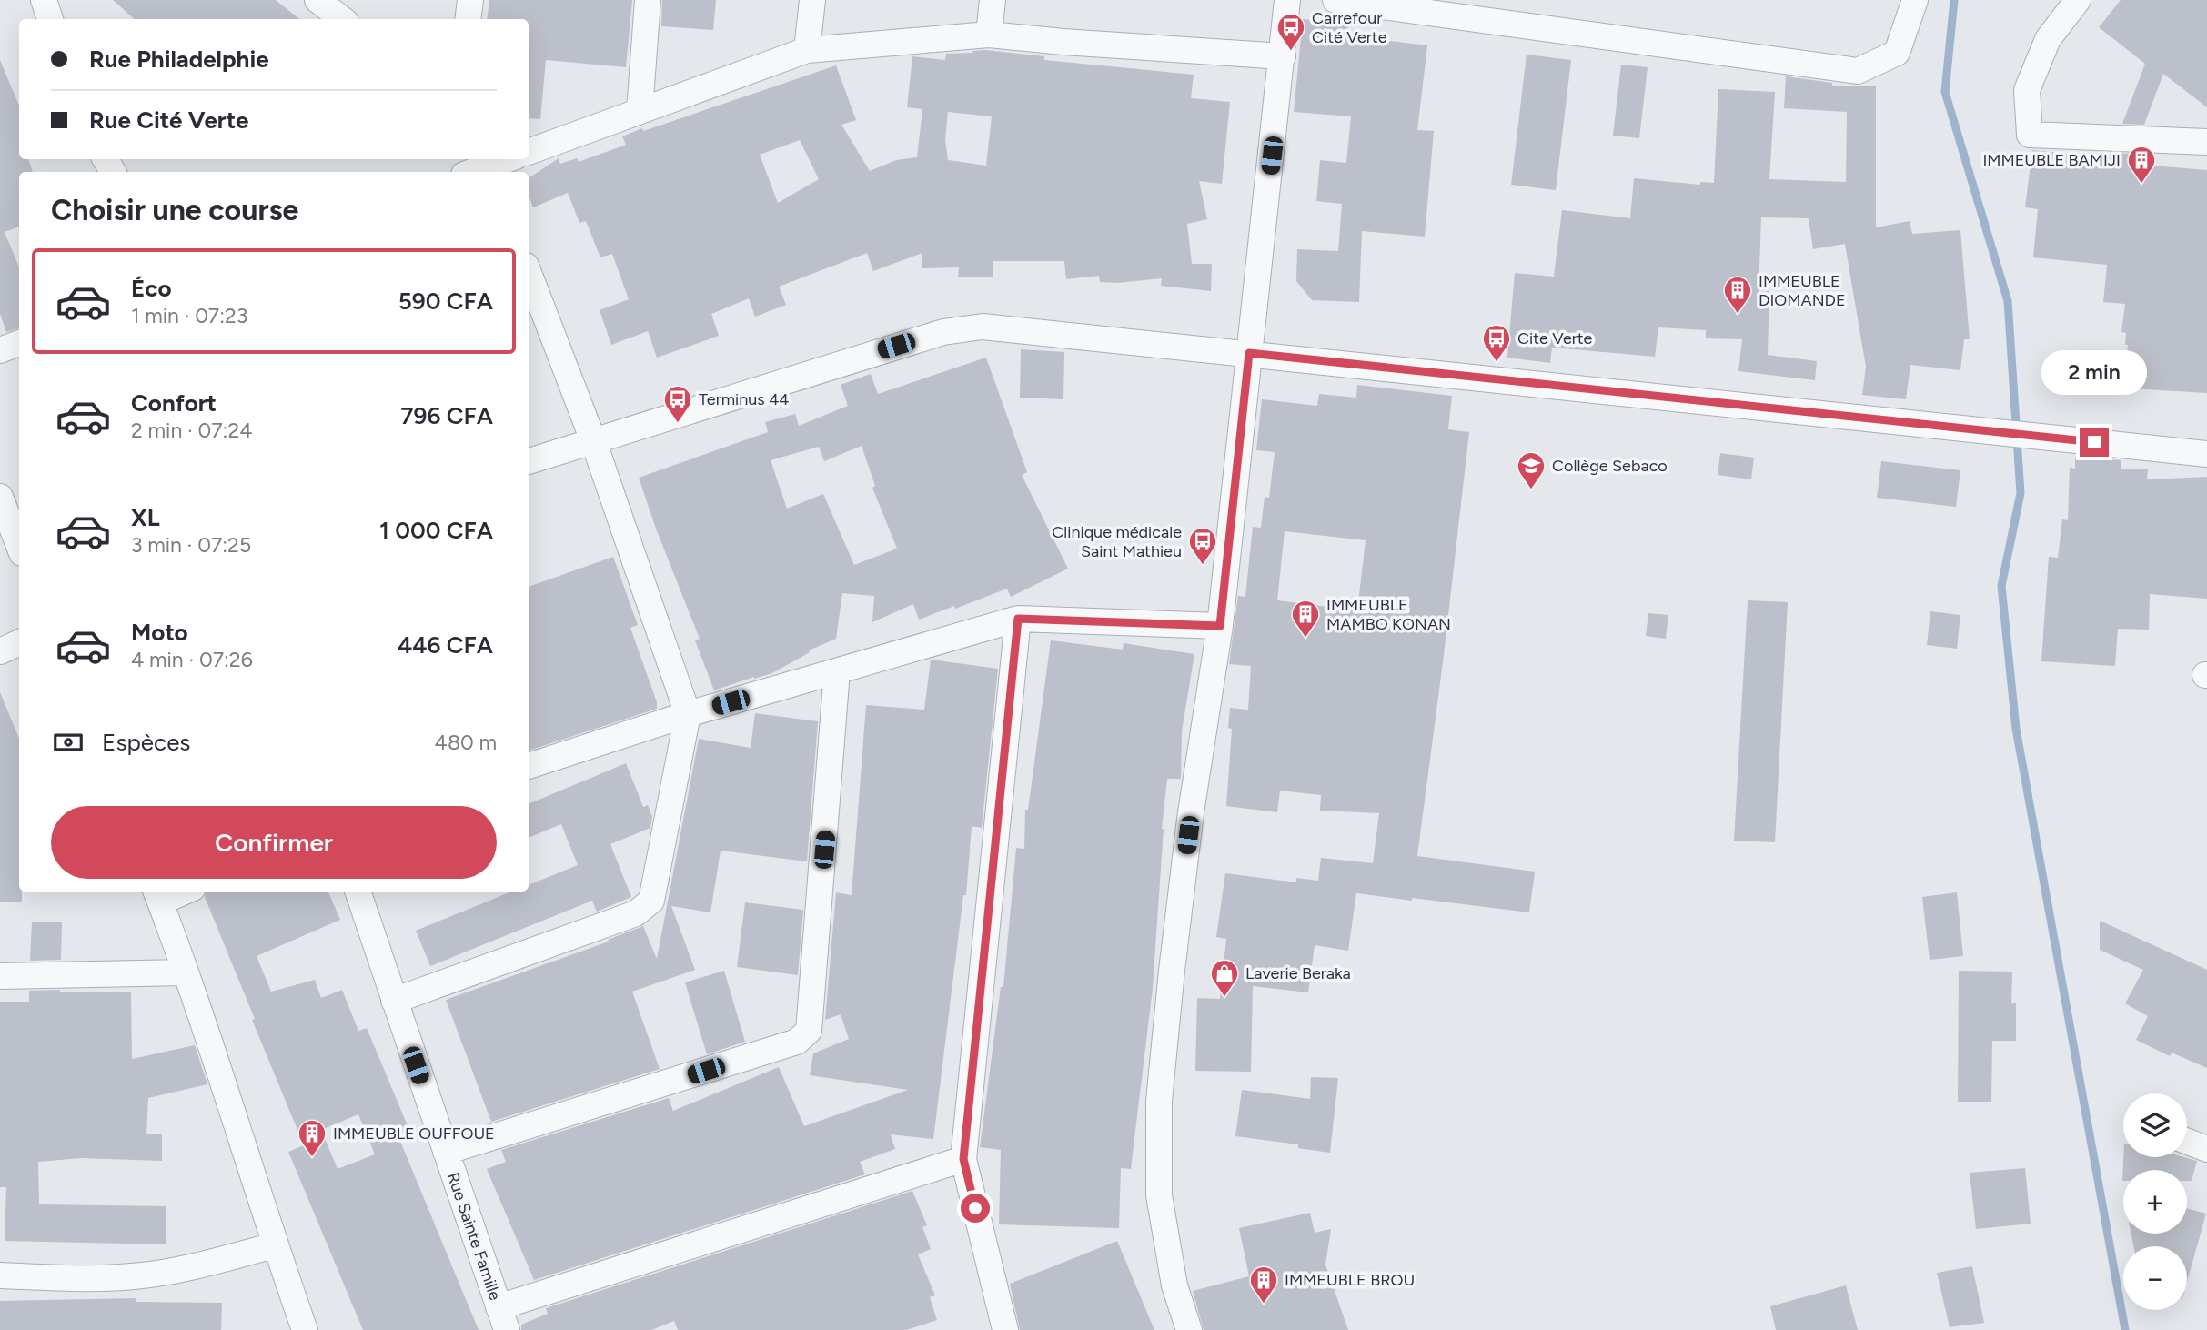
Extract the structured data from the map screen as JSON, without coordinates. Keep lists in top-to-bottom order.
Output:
{
  "streets": {
    "street": ["Rue Sainte Famille"]
  },
  "places": {
    "bus stop": [
      "Carrefour Cité Verte",
      "Cite Verte",
      "Terminus 44",
      "Clinique médicale Saint Mathieu"
    ],
    "building": [
      "IMMEUBLE BAMIJI",
      "IMMEUBLE DIOMANDE",
      "IMMEUBLE MAMBO KONAN",
      "IMMEUBLE OUFFOUE",
      "IMMEUBLE BROU"
    ],
    "school or university": ["Collège Sebaco"],
    "shop": ["Laverie Beraka"]
  },
  "page": {
    "banner": ["Rue Philadelphie", "Rue Cité Verte"],
    "heading": "Choisir une course",
    "list": [
      {
        "name": "Éco",
        "note": "1 min · 07:23",
        "value": "590 CFA"
      },
      {
        "name": "Confort",
        "note": "2 min · 07:24",
        "value": "796 CFA"
      },
      {
        "name": "XL",
        "note": "3 min · 07:25",
        "value": "1 000 CFA"
      },
      {
        "name": "Moto",
        "note": "4 min · 07:26",
        "value": "446 CFA"
      }
    ],
    "bubble": "2 min",
    "pay": ["Espèces", "480 m"],
    "buttons": "Confirmer",
    "map_buttons": ["+", "−"]
  }
}
